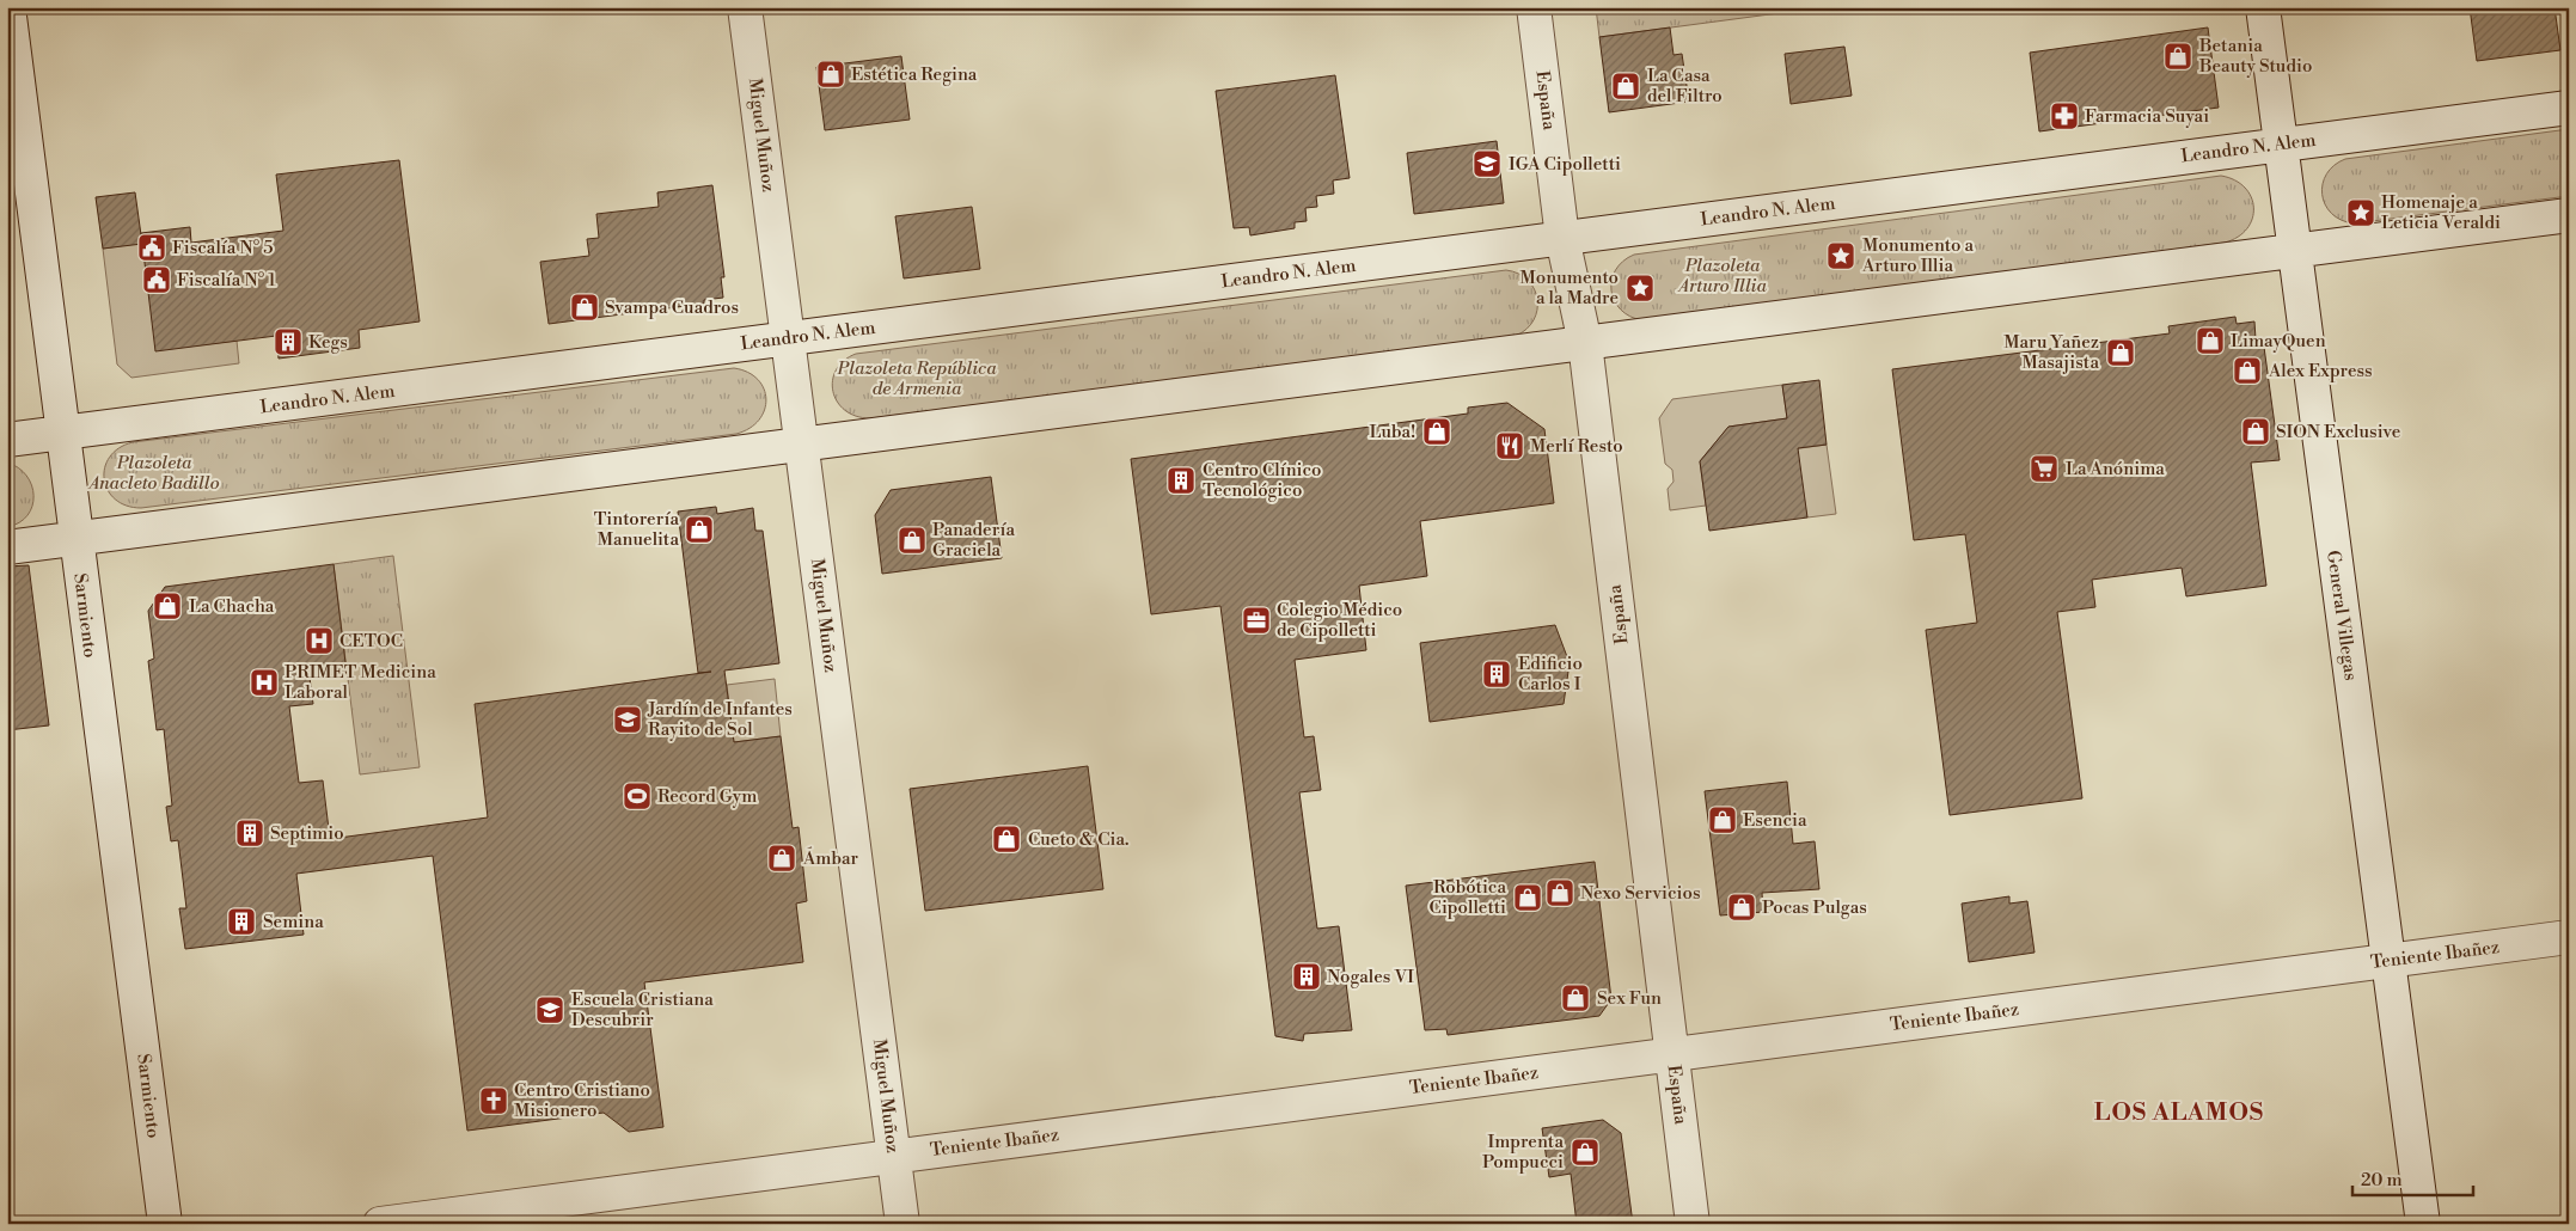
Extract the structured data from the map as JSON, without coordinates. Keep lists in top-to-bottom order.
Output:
{
  "streets": {
    "street": [
      "España",
      "Miguel Muñoz",
      "Leandro N. Alem",
      "Sarmiento",
      "General Villegas",
      "Teniente Ibañez"
    ]
  },
  "crossings": [
    ["España", "Leandro N. Alem"],
    ["España", "Teniente Ibañez"],
    ["Miguel Muñoz", "Leandro N. Alem"],
    ["Miguel Muñoz", "Teniente Ibañez"],
    ["Leandro N. Alem", "Sarmiento"],
    ["Leandro N. Alem", "General Villegas"],
    ["General Villegas", "Teniente Ibañez"]
  ],
  "districts": ["LOS ALAMOS"],
  "parks": ["Plazoleta Arturo Illia", "Plazoleta República de Armenia", "Plazoleta Anacleto Badillo"],
  "places": {
    "shop": [
      "Betania Beauty Studio",
      "Estética Regina",
      "La Casa del Filtro",
      "Svampa Cuadros",
      "LimayQuen",
      "Maru Yañez Masajista",
      "Alex Express",
      "Luba!",
      "SION Exclusive",
      "Tintorería Manuelita",
      "Panadería Graciela",
      "La Chacha",
      "Esencia",
      "Cueto & Cia.",
      "Ámbar",
      "Nexo Servicios",
      "Robótica Cipolletti",
      "Pocas Pulgas",
      "Sex Fun",
      "Imprenta Pompucci"
    ],
    "pharmacy": ["Farmacia Suyai"],
    "school or university": ["IGA Cipolletti", "Jardín de Infantes Rayito de Sol", "Escuela Cristiana Descubrir"],
    "place": ["Homenaje a Leticia Veraldi", "Monumento a Arturo Illia", "Monumento a la Madre"],
    "public building": ["Fiscalía N° 5", "Fiscalía N° 1"],
    "building": [
      "Kegs",
      "Centro Clínico Tecnológico",
      "Edificio Carlos I",
      "Septimio",
      "Semina",
      "Nogales VI"
    ],
    "restaurant": ["Merlí Resto"],
    "supermarket": ["La Anónima"],
    "office": ["Colegio Médico de Cipolletti"],
    "hospital": ["CETOC", "PRIMET Medicina Laboral"],
    "sports": ["Record Gym"],
    "church": ["Centro Cristiano Misionero"]
  },
  "scale_bar": "20 m"
}
